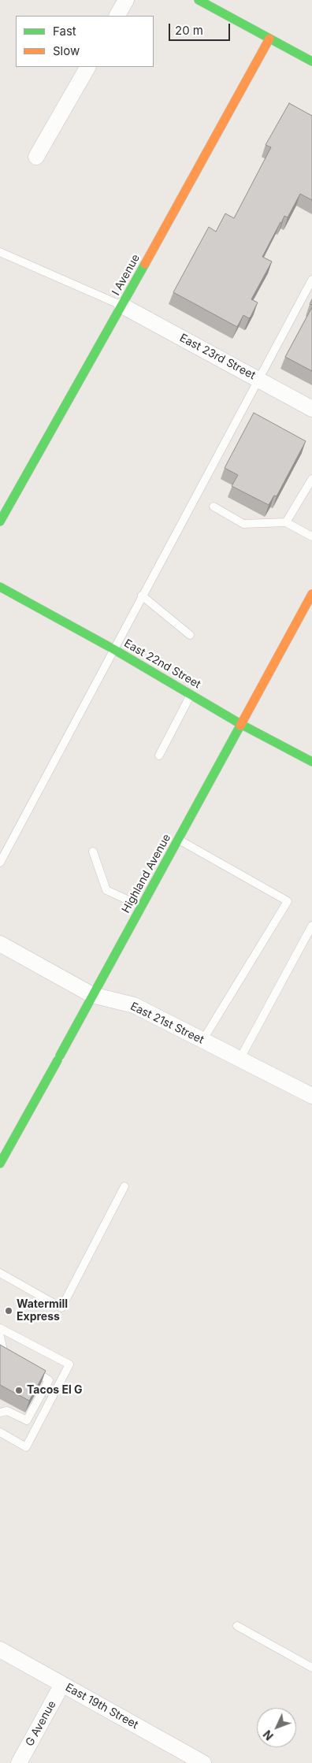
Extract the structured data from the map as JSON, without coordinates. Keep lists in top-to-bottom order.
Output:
{
  "streets": {
    "street": [
      "I Avenue",
      "East 23rd Street",
      "East 22nd Street",
      "Highland Avenue",
      "East 21st Street",
      "East 19th Street",
      "G Avenue"
    ]
  },
  "crossings": [
    ["I Avenue", "East 23rd Street"],
    ["East 22nd Street", "Highland Avenue"],
    ["Highland Avenue", "East 21st Street"],
    ["East 19th Street", "G Avenue"]
  ],
  "places": ["Watermill Express", "Tacos El G"],
  "legend": ["Fast", "Slow"],
  "scale_bar": "20 m",
  "north": "bottom left"
}
